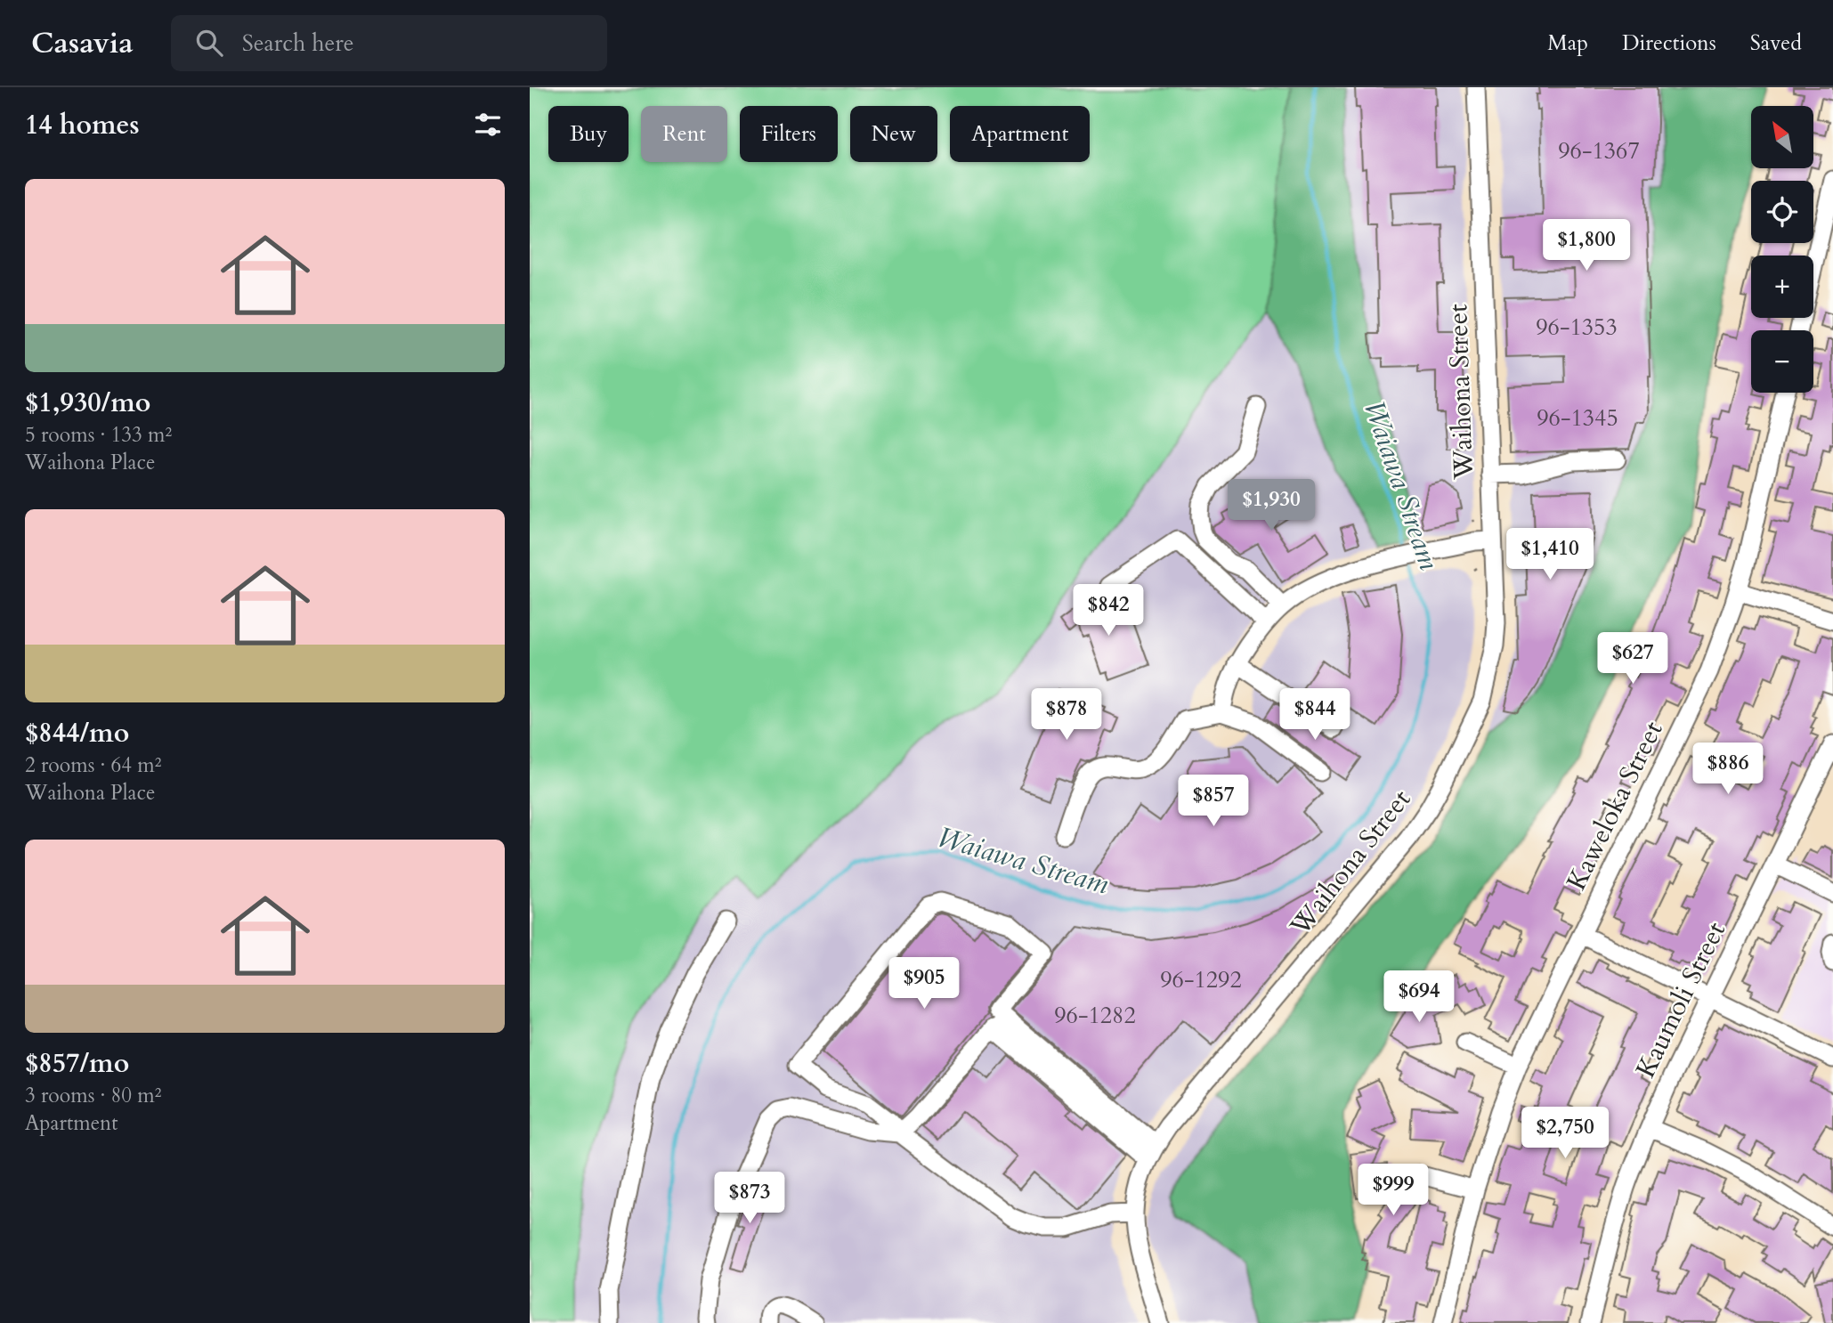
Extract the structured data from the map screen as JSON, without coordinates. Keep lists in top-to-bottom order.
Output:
{
  "streets": {
    "street": ["Waihona Street", "Kaweloka Street", "Kaumoli Street"]
  },
  "water": ["Waiawa Stream"],
  "house_numbers": [
    "96-1367",
    "96-1353",
    "96-1345",
    "96-1292",
    "96-1282"
  ],
  "north": "top left",
  "page": {
    "header": "Casavia",
    "search": "Search here",
    "nav": ["Map", "Directions", "Saved"],
    "heading": "14 homes",
    "map_buttons": ["+", "−"],
    "chip": [
      "Buy",
      "Rent",
      "Filters",
      "New",
      "Apartment"
    ],
    "list": [
      {
        "name": "$1,930/mo",
        "note": "5 rooms · 133 m² · Waihona Place"
      },
      {
        "name": "$844/mo",
        "note": "2 rooms · 64 m² · Waihona Place"
      },
      {
        "name": "$857/mo",
        "note": "3 rooms · 80 m² · Apartment"
      }
    ],
    "price": [
      "$1,800",
      "$1,930",
      "$1,410",
      "$842",
      "$627",
      "$878",
      "$844",
      "$886",
      "$857",
      "$905",
      "$694",
      "$2,750",
      "$999",
      "$873"
    ]
  }
}
